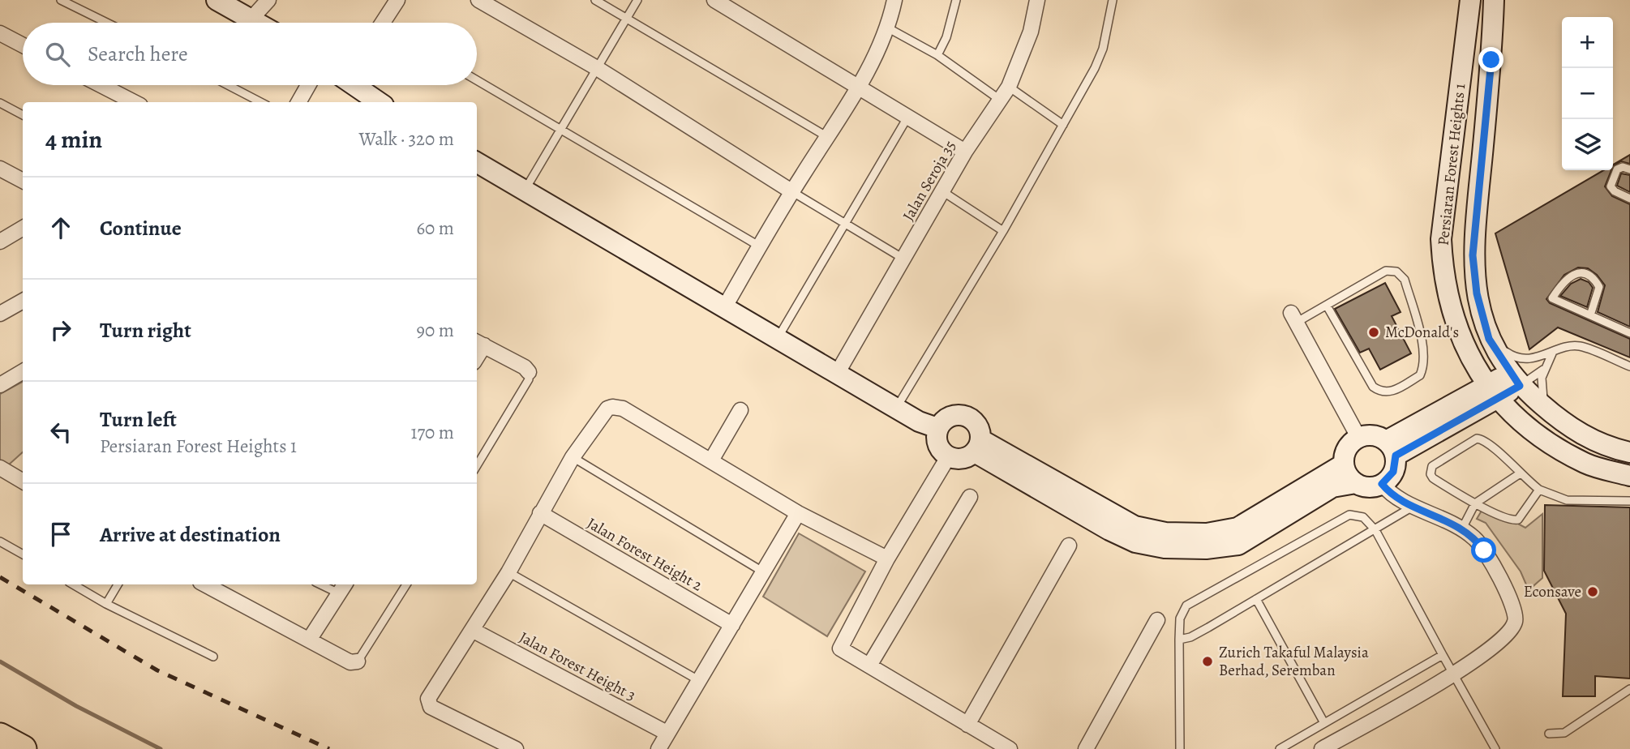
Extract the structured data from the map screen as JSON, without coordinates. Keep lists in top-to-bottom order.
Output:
{
  "streets": {
    "street": [
      "Persiaran Forest Heights 1",
      "Jalan Seroja 35",
      "Jalan Forest Height 2",
      "Jalan Forest Height 3"
    ]
  },
  "places": ["McDonald's", "Econsave", "Zurich Takaful Malaysia Berhad, Seremban"],
  "page": {
    "map_buttons": ["+", "−"],
    "search": "Search here",
    "heading": ["4 min", "Walk · 320 m"],
    "list": [
      ["Continue", "60 m"],
      ["Turn right", "90 m"],
      ["Turn left", "Persiaran Forest Heights 1", "170 m"],
      "Arrive at destination"
    ]
  }
}
